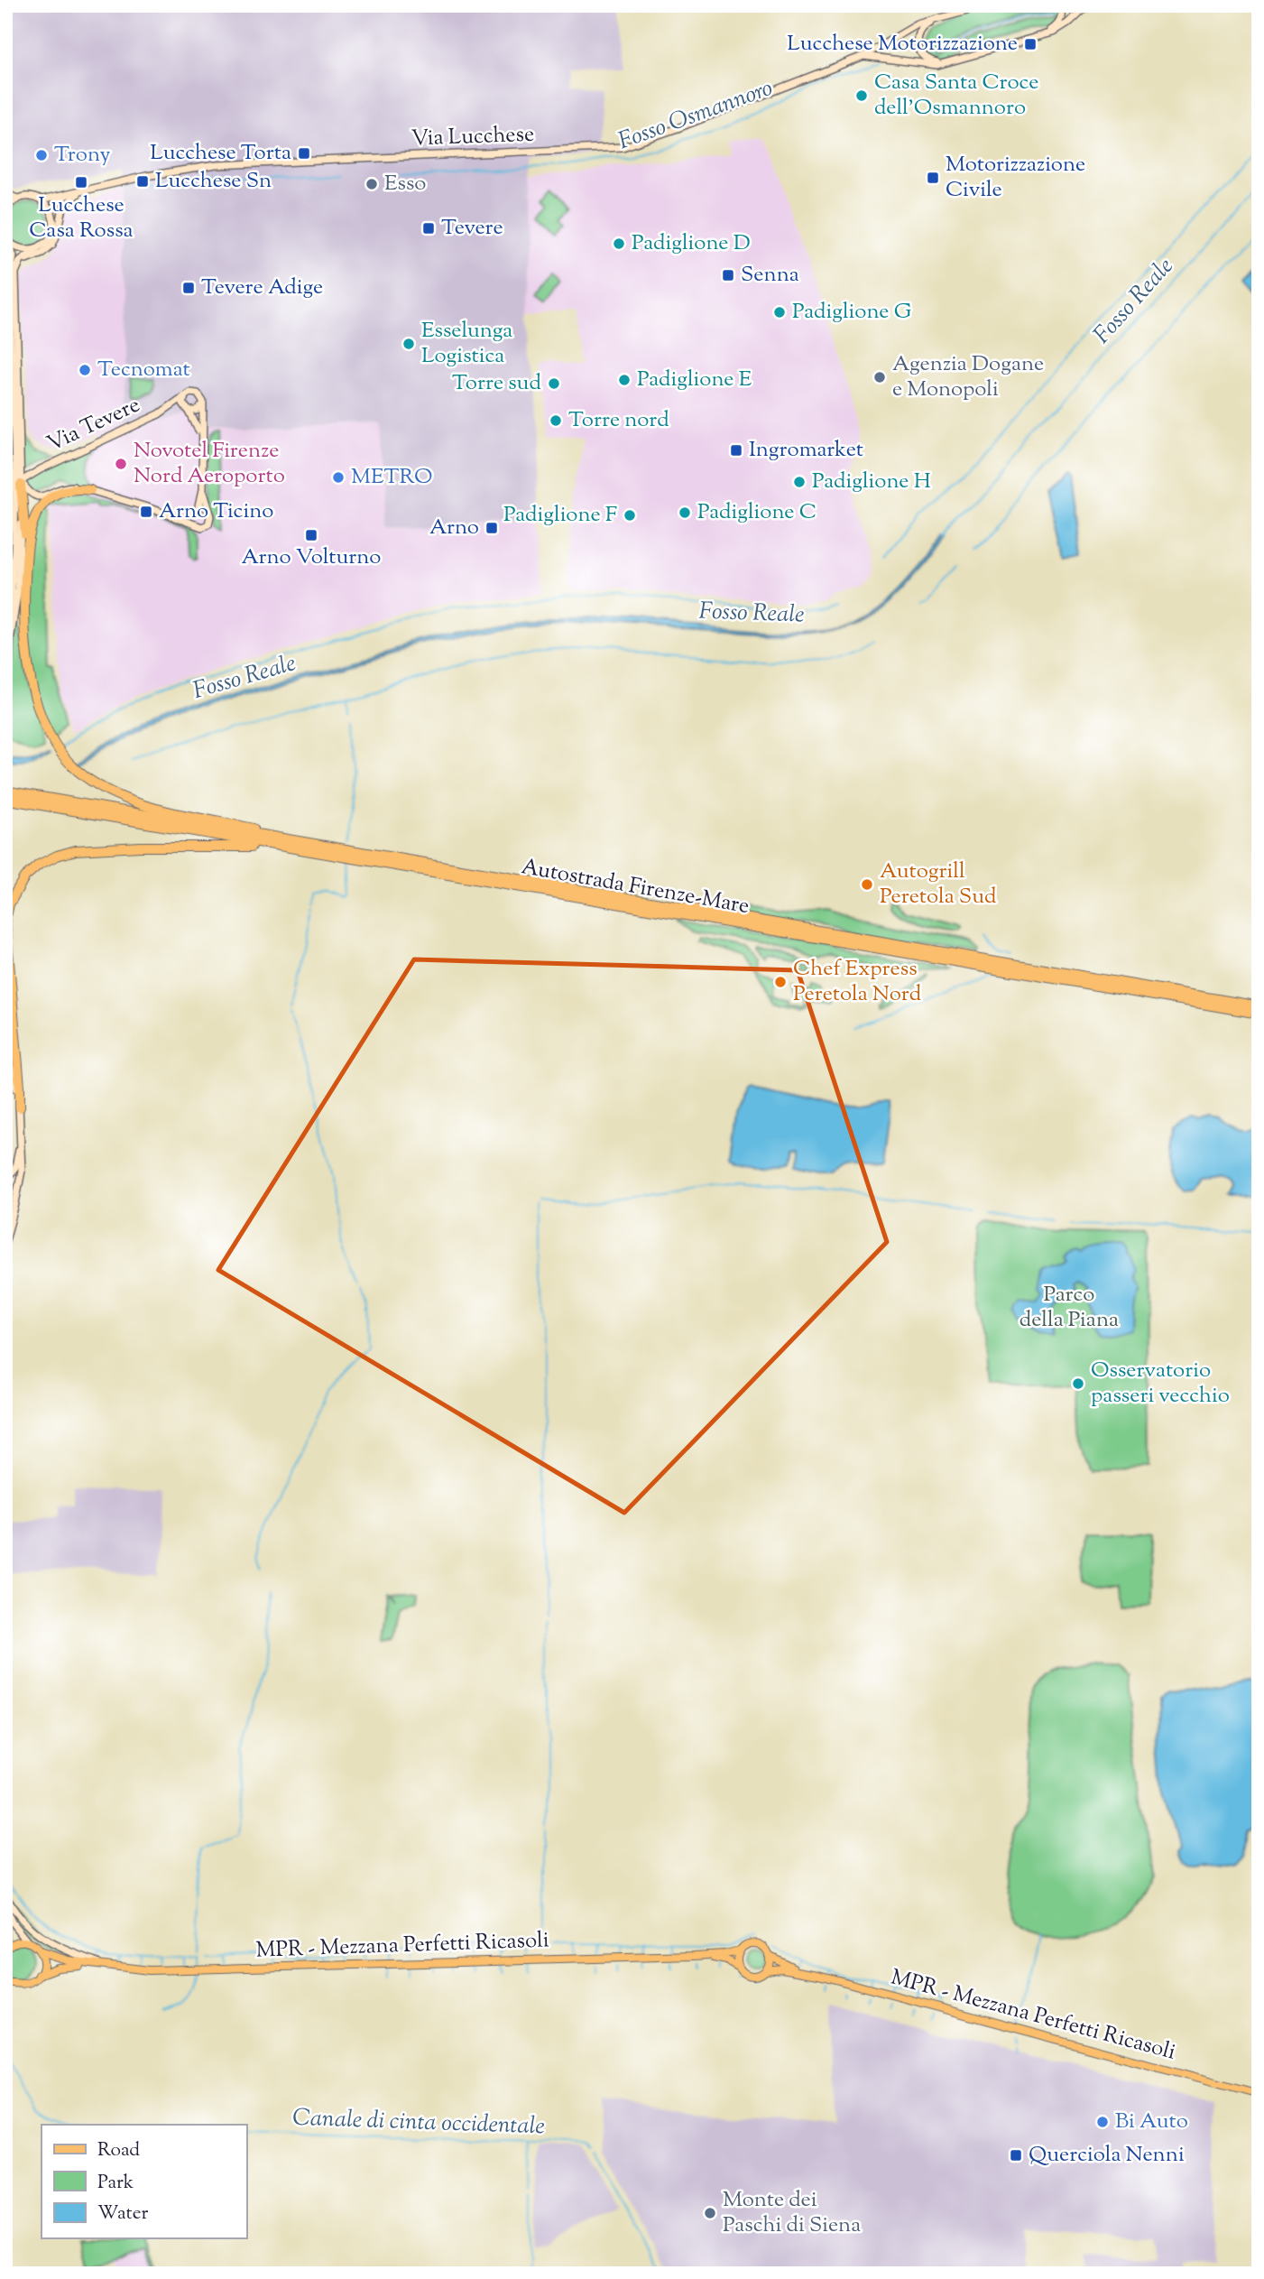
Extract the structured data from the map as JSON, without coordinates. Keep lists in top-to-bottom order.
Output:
{
  "streets": {
    "highway": ["Autostrada Firenze-Mare"],
    "main road": ["Via Lucchese", "Via Tevere", "MPR - Mezzana Perfetti Ricasoli"]
  },
  "water": ["Fosso Osmannoro", "Fosso Reale", "Canale di cinta occidentale"],
  "parks": ["Parco della Piana"],
  "places": {
    "transit": [
      "Lucchese Motorizzazione",
      "Lucchese Torta",
      "Motorizzazione Civile",
      "Lucchese Sn",
      "Lucchese Casa Rossa",
      "Tevere",
      "Senna",
      "Tevere Adige",
      "Ingromarket",
      "Arno Ticino",
      "Arno",
      "Arno Volturno",
      "Querciola Nenni"
    ],
    "other": [
      "Casa Santa Croce dell'Osmannoro",
      "Trony",
      "Esso",
      "Padiglione D",
      "Padiglione G",
      "Esselunga Logistica",
      "Tecnomat",
      "Agenzia Dogane e Monopoli",
      "Padiglione E",
      "Torre sud",
      "Torre nord",
      "Novotel Firenze Nord Aeroporto",
      "METRO",
      "Padiglione H",
      "Padiglione C",
      "Padiglione F",
      "Autogrill Peretola Sud",
      "Chef Express Peretola Nord",
      "Osservatorio passeri vecchio",
      "Bi Auto",
      "Monte dei Paschi di Siena"
    ]
  },
  "legend": ["Road", "Park", "Water"]
}
